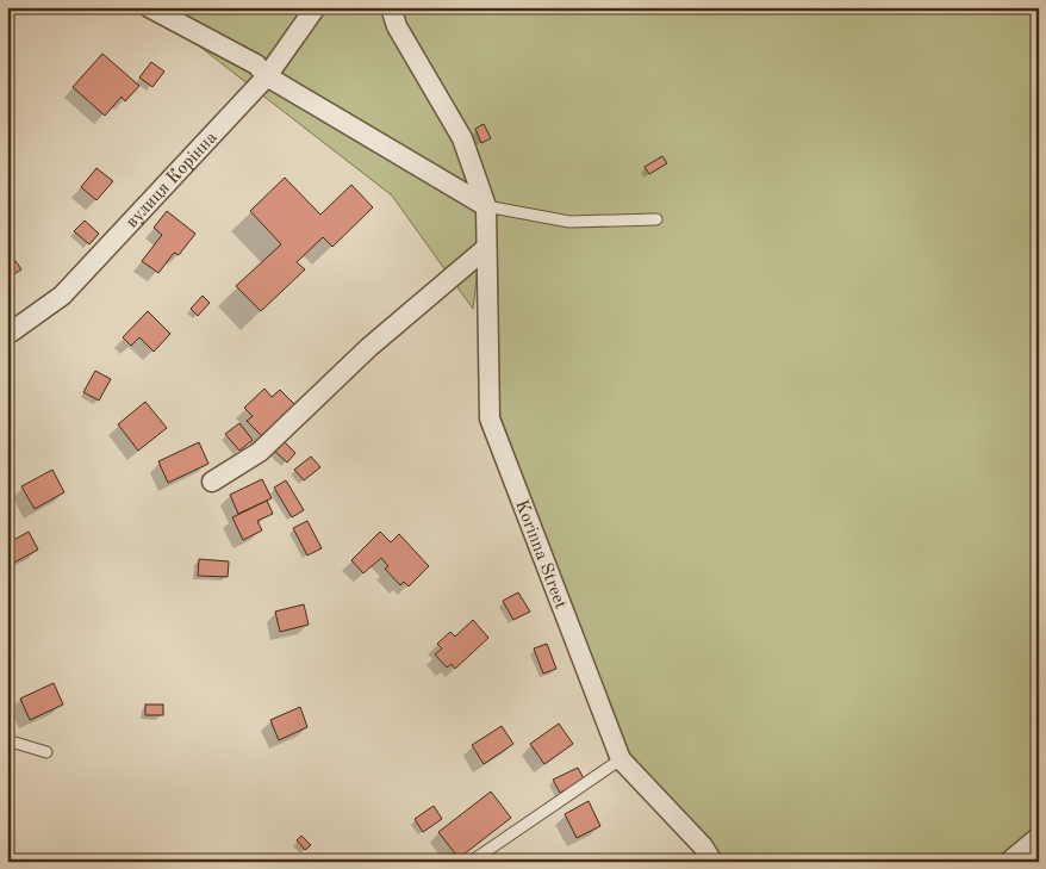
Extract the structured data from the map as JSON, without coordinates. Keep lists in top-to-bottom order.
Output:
{
  "streets": {
    "street": ["вулиця Корінна", "Korinna Street"]
  }
}
